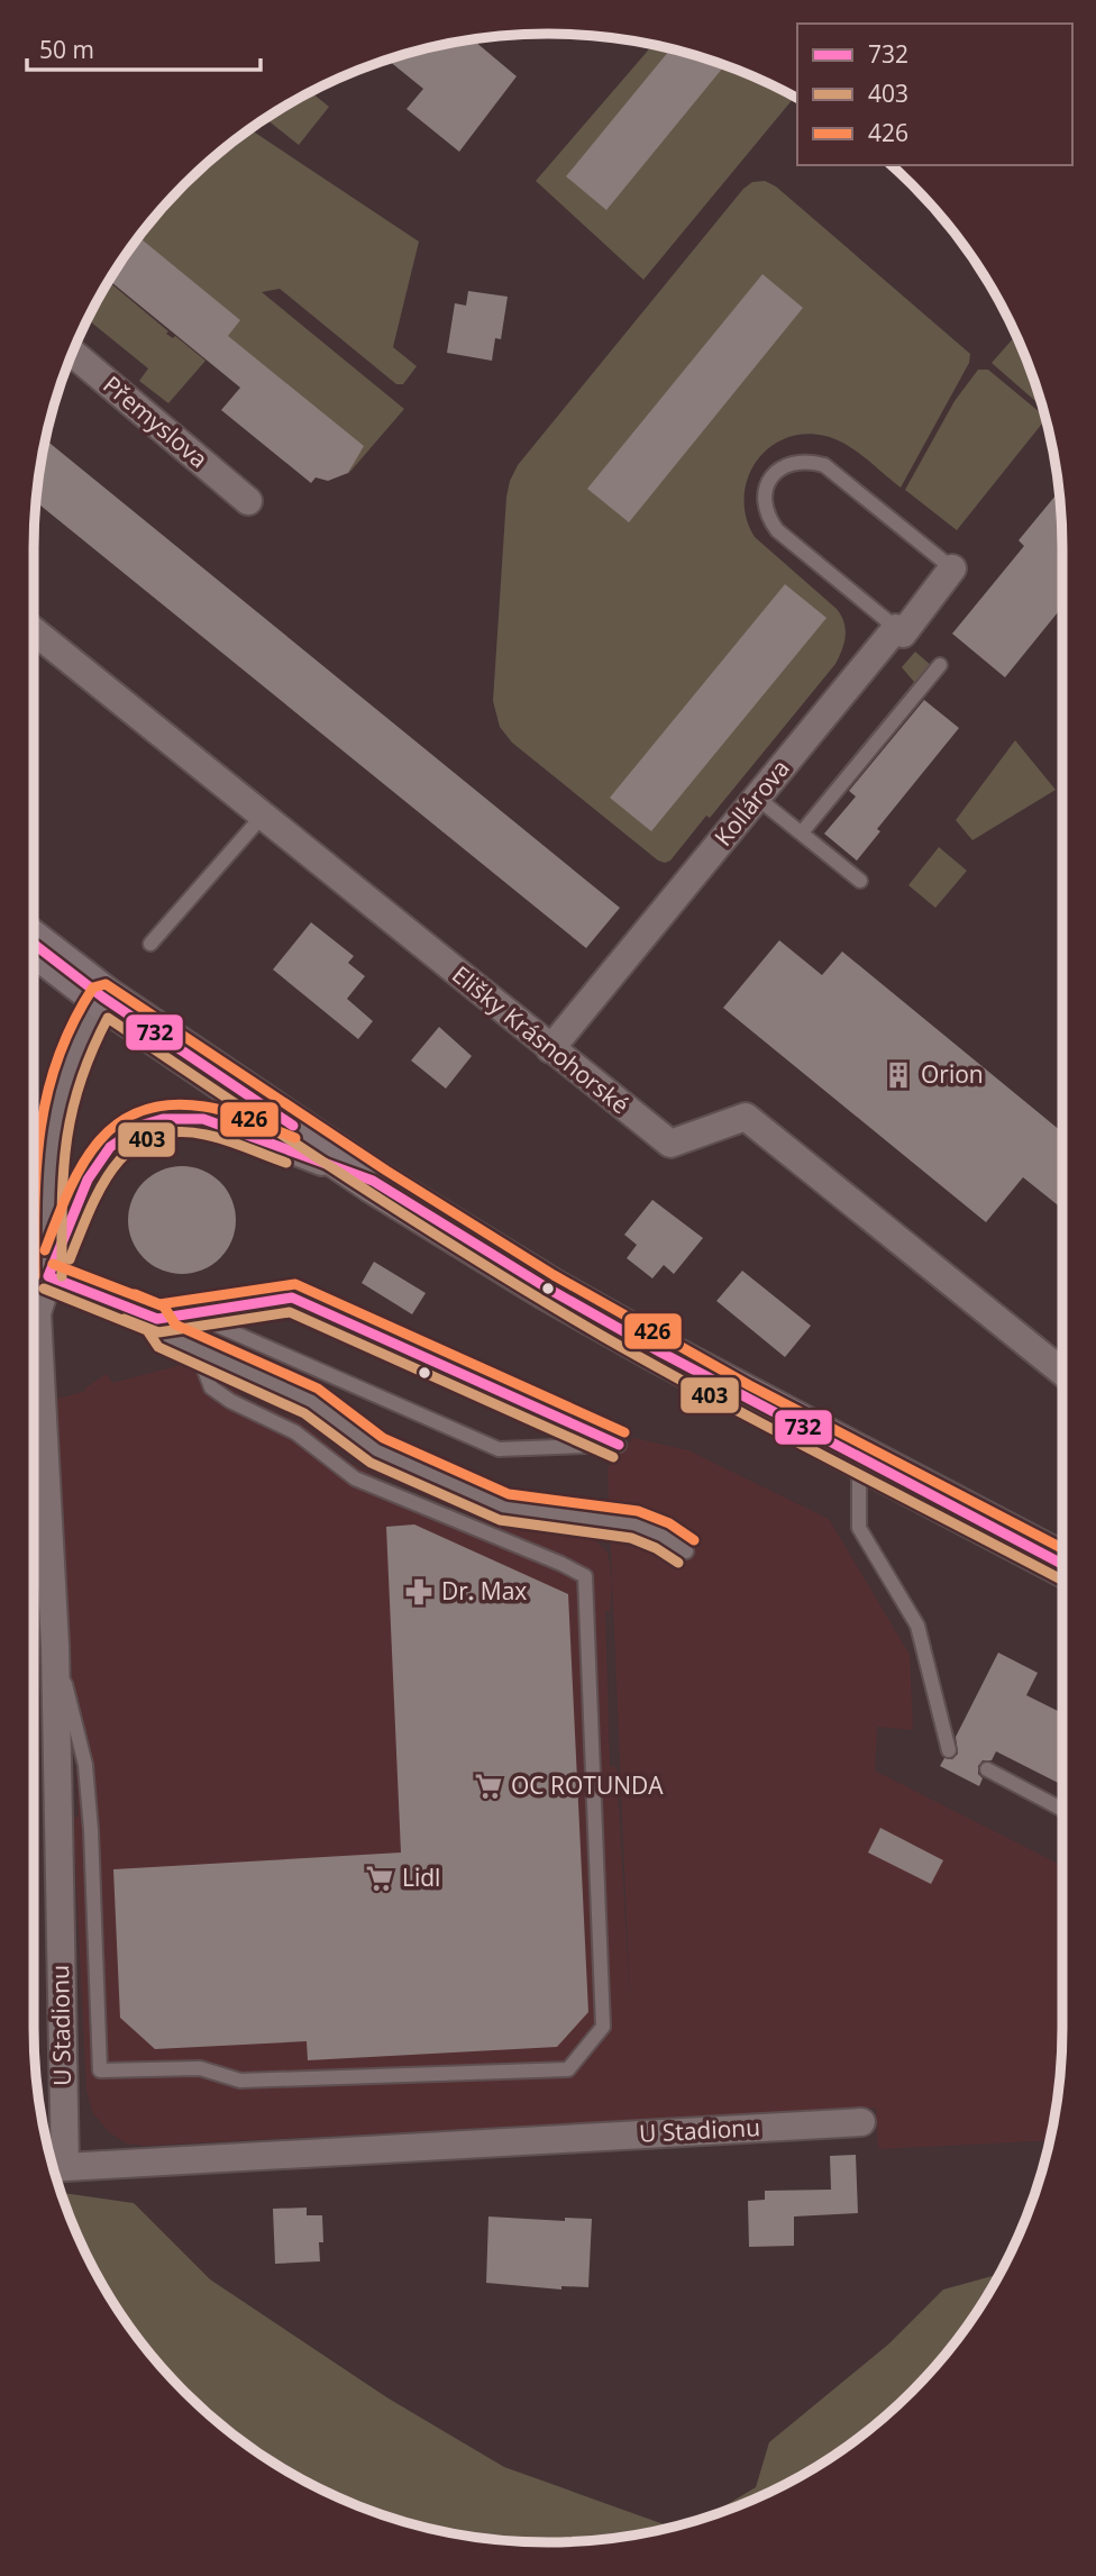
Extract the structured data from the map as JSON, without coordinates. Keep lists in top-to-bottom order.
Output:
{
  "streets": {
    "street": [
      "Přemyslova",
      "Kollárova",
      "Elišky Krásnohorské",
      "U Stadionu"
    ]
  },
  "crossings": [
    ["Kollárova", "Elišky Krásnohorské"]
  ],
  "places": {
    "building": ["Orion"],
    "pharmacy": ["Dr. Max"],
    "supermarket": ["OC ROTUNDA", "Lidl"]
  },
  "lines": ["transit line 732", "transit line 426", "transit line 403"],
  "legend": ["732", "403", "426"],
  "scale_bar": "50 m"
}
